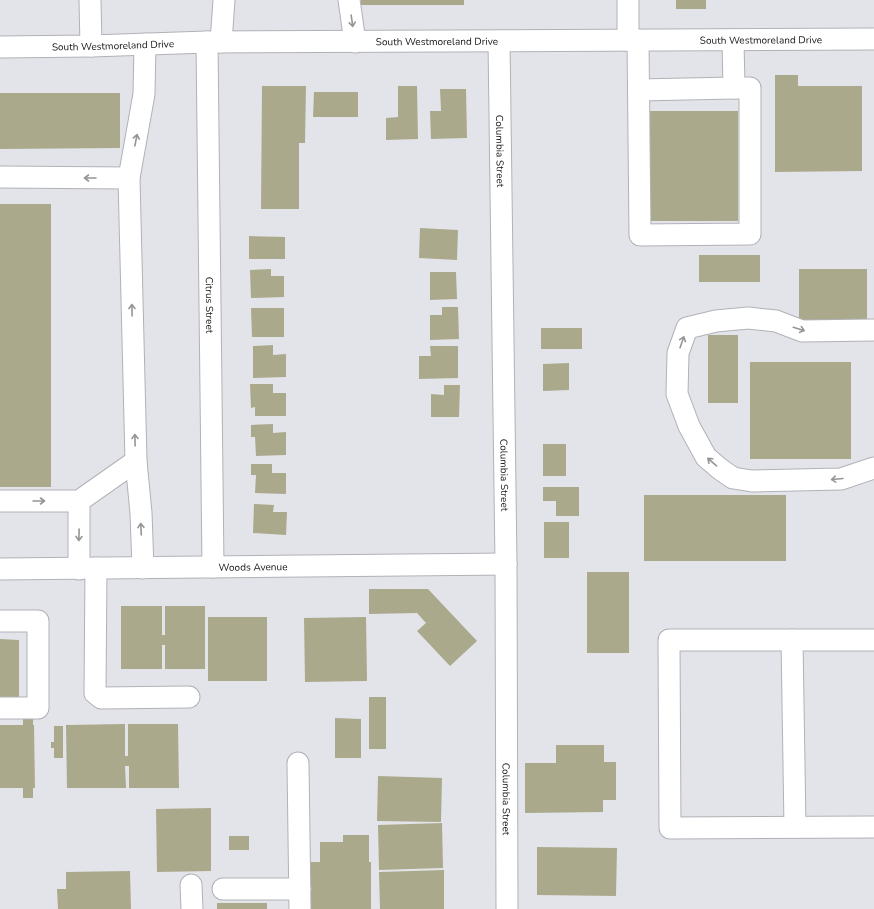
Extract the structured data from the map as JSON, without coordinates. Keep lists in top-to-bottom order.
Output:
{
  "streets": {
    "street": [
      "South Westmoreland Drive",
      "Columbia Street",
      "Citrus Street",
      "Woods Avenue"
    ]
  },
  "crossings": [
    ["South Westmoreland Drive", "Columbia Street"],
    ["South Westmoreland Drive", "Citrus Street"],
    ["Columbia Street", "Woods Avenue"],
    ["Citrus Street", "Woods Avenue"]
  ]
}
